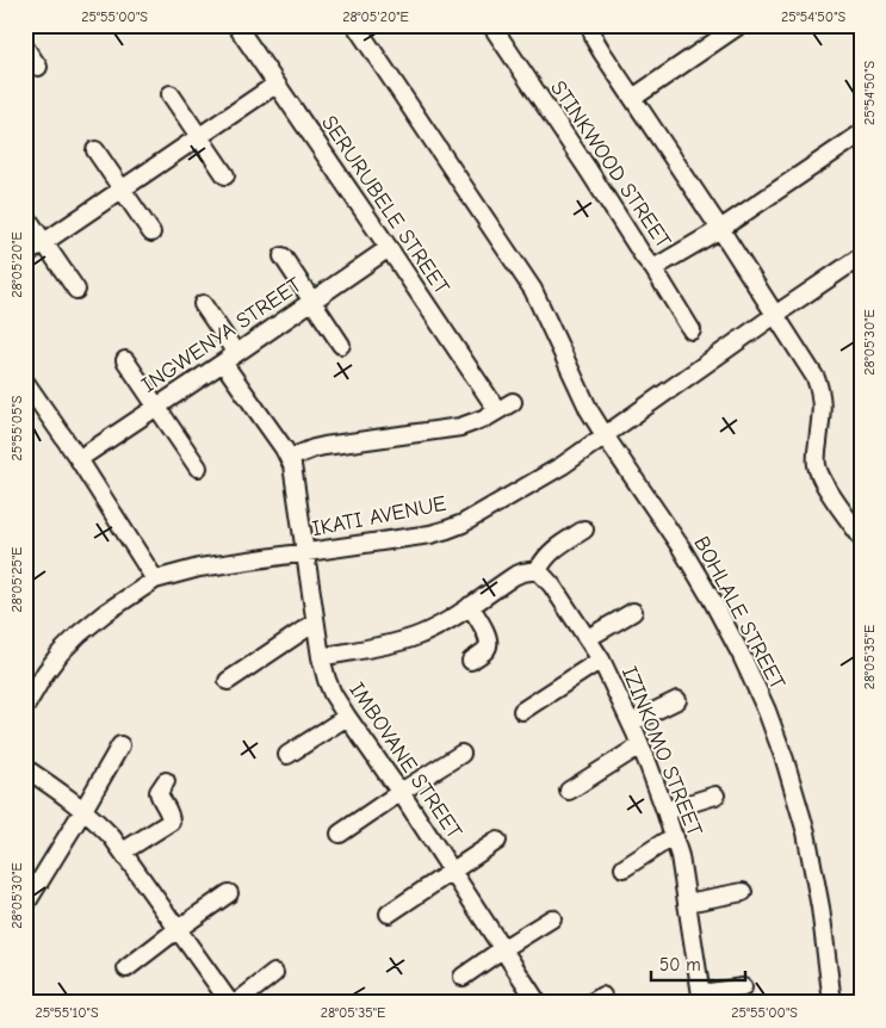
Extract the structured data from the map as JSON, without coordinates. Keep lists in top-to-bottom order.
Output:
{
  "streets": {
    "street": [
      "STINKWOOD STREET",
      "SERURUBELE STREET",
      "INGWENYA STREET",
      "IKATI AVENUE",
      "BOHLALE STREET",
      "IZINKOMO STREET",
      "IMBOVANE STREET"
    ]
  },
  "crossings": [
    ["SERURUBELE STREET", "INGWENYA STREET"],
    ["INGWENYA STREET", "IMBOVANE STREET"],
    ["IKATI AVENUE", "BOHLALE STREET"],
    ["IKATI AVENUE", "IMBOVANE STREET"]
  ],
  "scale_bar": "50 m",
  "coordinates": [
    "25°55'00\"S",
    "28°05'20\"E",
    "25°54'50\"S",
    "28°05'30\"E",
    "25°55'05\"S",
    "28°05'25\"E",
    "28°05'35\"E",
    "25°55'10\"S"
  ]
}
